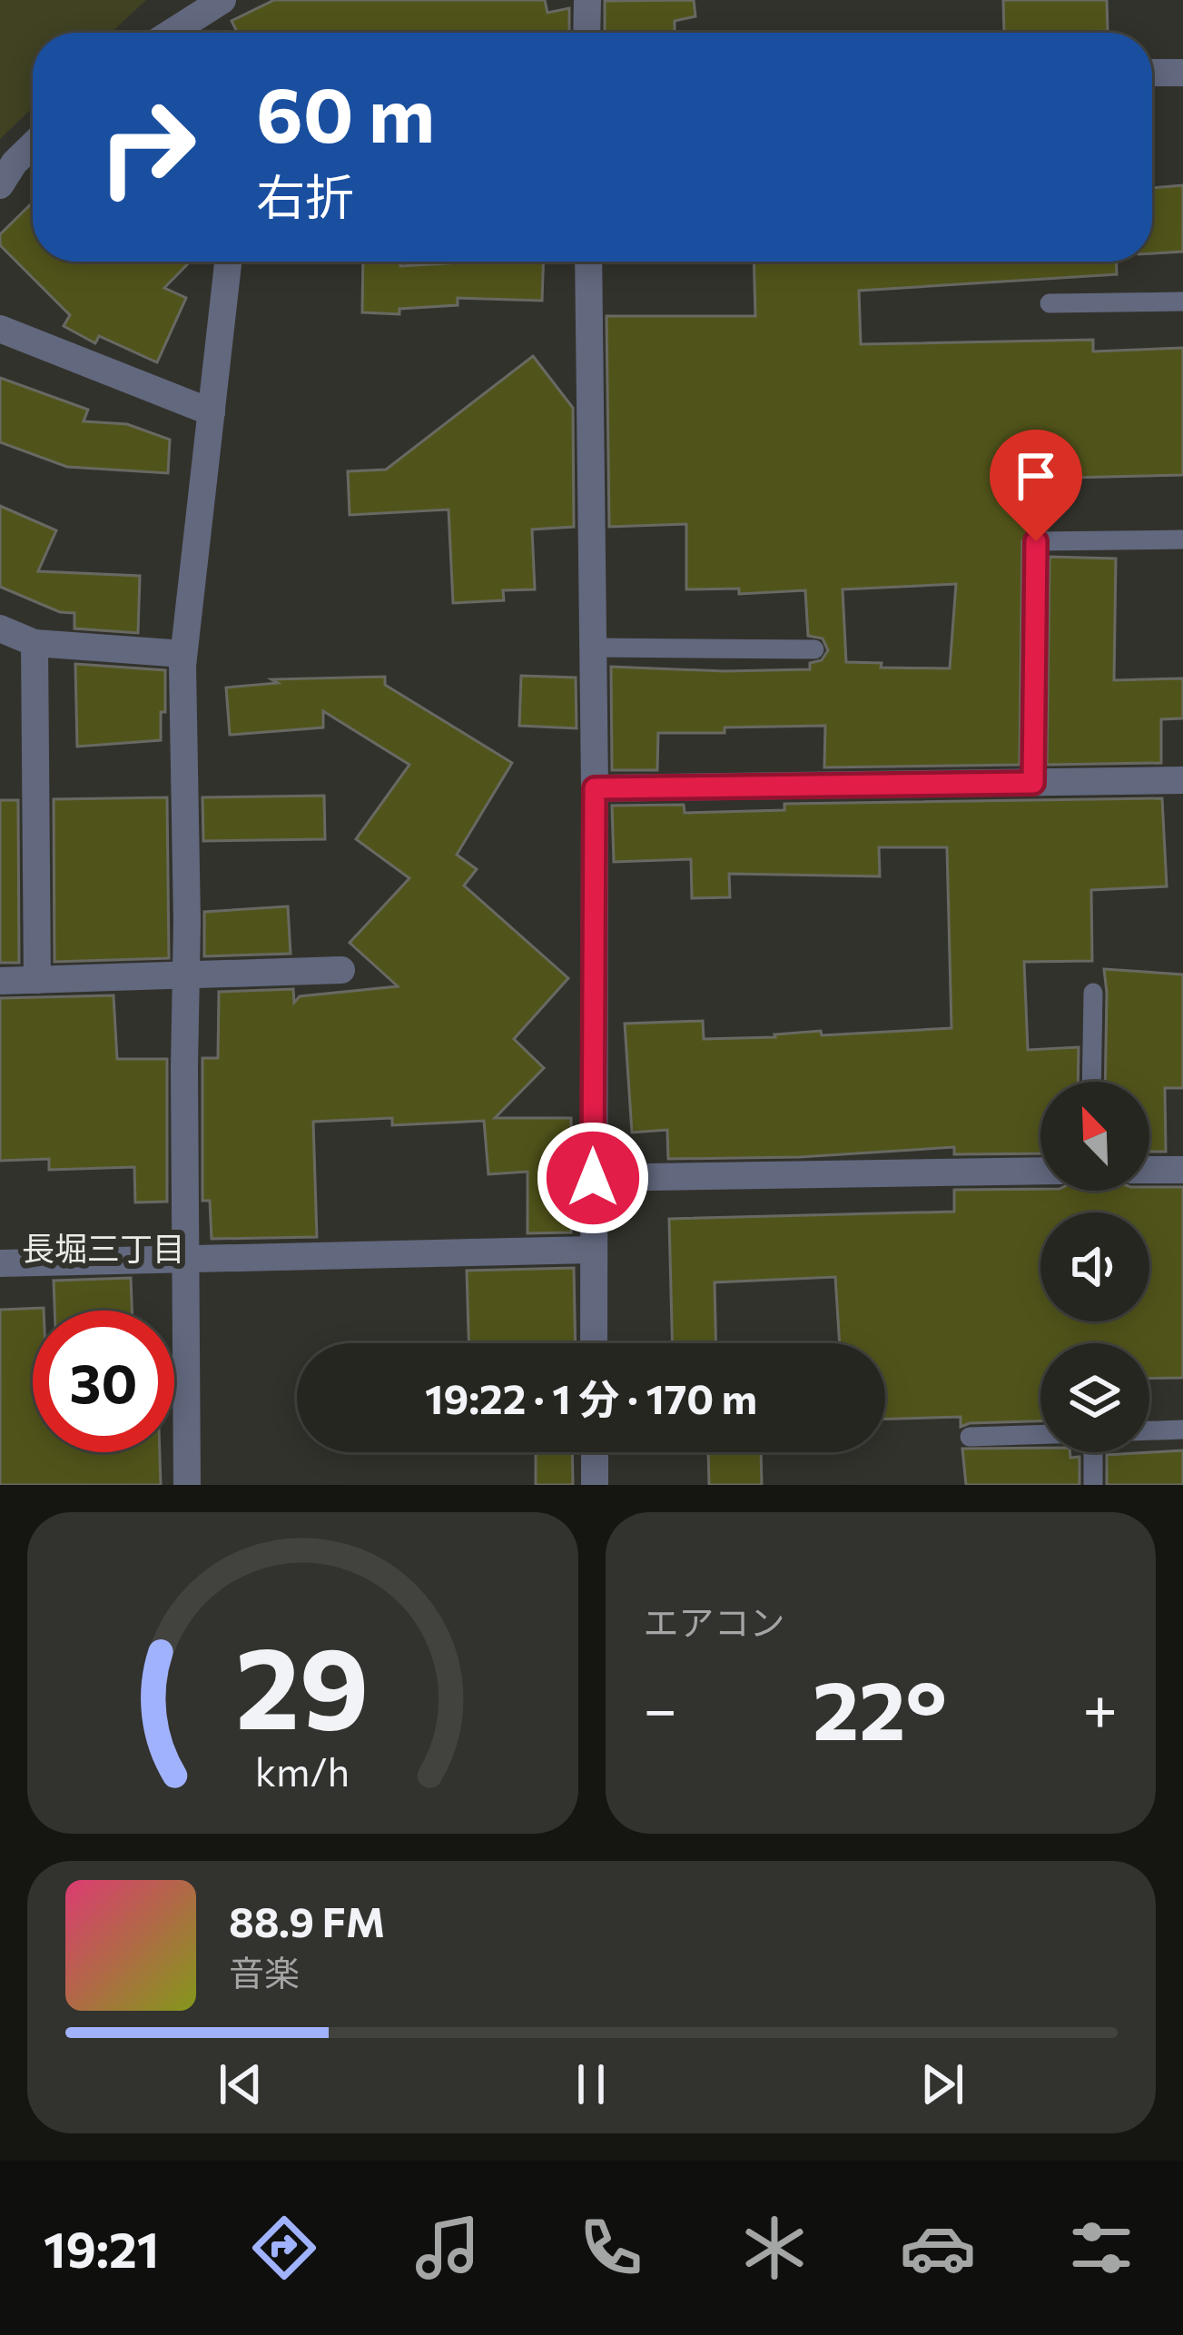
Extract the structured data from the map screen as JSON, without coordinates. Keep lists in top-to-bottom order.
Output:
{
  "districts": ["長堀三丁目"],
  "north": "top left",
  "page": {
    "turn": ["60 m", "右折"],
    "limit": "30",
    "trip": "19:22 · 1 分 · 170 m",
    "tile": "エアコン",
    "heat": ["−", "22°", "+"],
    "song": ["88.9 FM", "音楽"],
    "tabs": "19:21",
    "gauge": ["29", "km/h"]
  }
}
